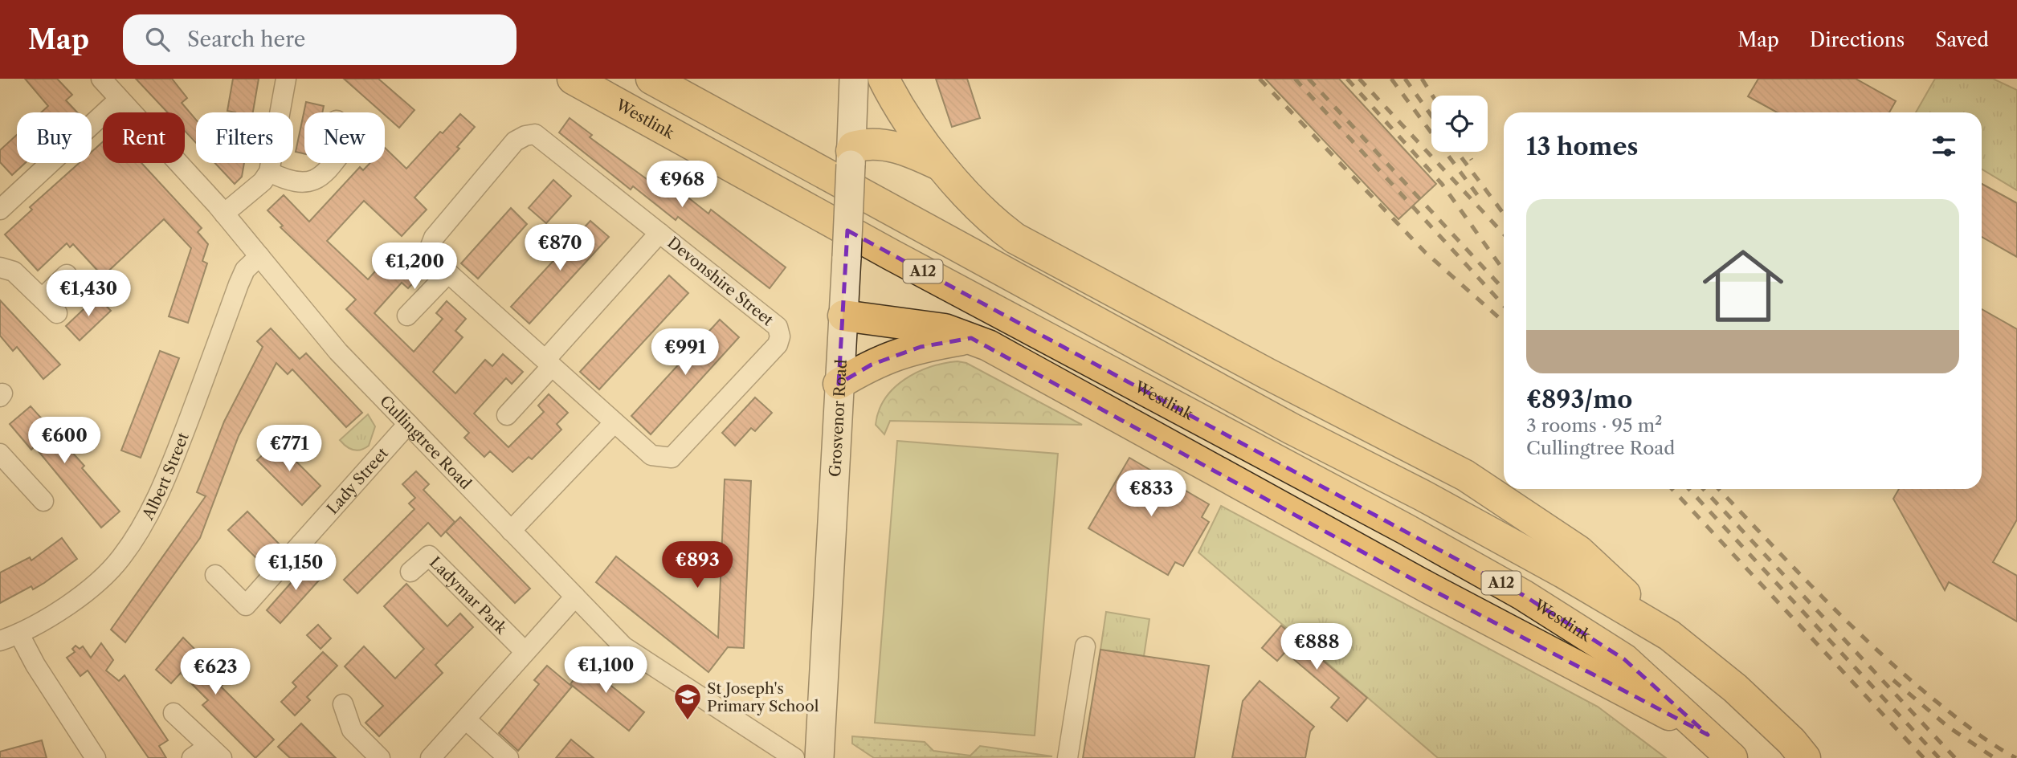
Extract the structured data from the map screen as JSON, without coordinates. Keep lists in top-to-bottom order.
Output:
{
  "streets": {
    "highway": ["Westlink", "A12"],
    "main road": ["Grosvenor Road"],
    "street": [
      "Devonshire Street",
      "Cullingtree Road",
      "Albert Street",
      "Lady Street",
      "Ladymar Park"
    ]
  },
  "crossings": [
    ["Cullingtree Road", "Albert Street"],
    ["Cullingtree Road", "Lady Street"]
  ],
  "places": {
    "school or university": ["St Joseph's Primary School"]
  },
  "page": {
    "header": "Map",
    "search": "Search here",
    "nav": ["Map", "Directions", "Saved"],
    "chip": [
      "Buy",
      "Rent",
      "Filters",
      "New"
    ],
    "heading": "13 homes",
    "price": [
      "€968",
      "€870",
      "€1,200",
      "€1,430",
      "€991",
      "€600",
      "€771",
      "€833",
      "€893",
      "€1,150",
      "€888",
      "€1,100",
      "€623"
    ],
    "list": [
      {
        "name": "€893/mo",
        "note": "3 rooms · 95 m² · Cullingtree Road"
      }
    ]
  }
}
